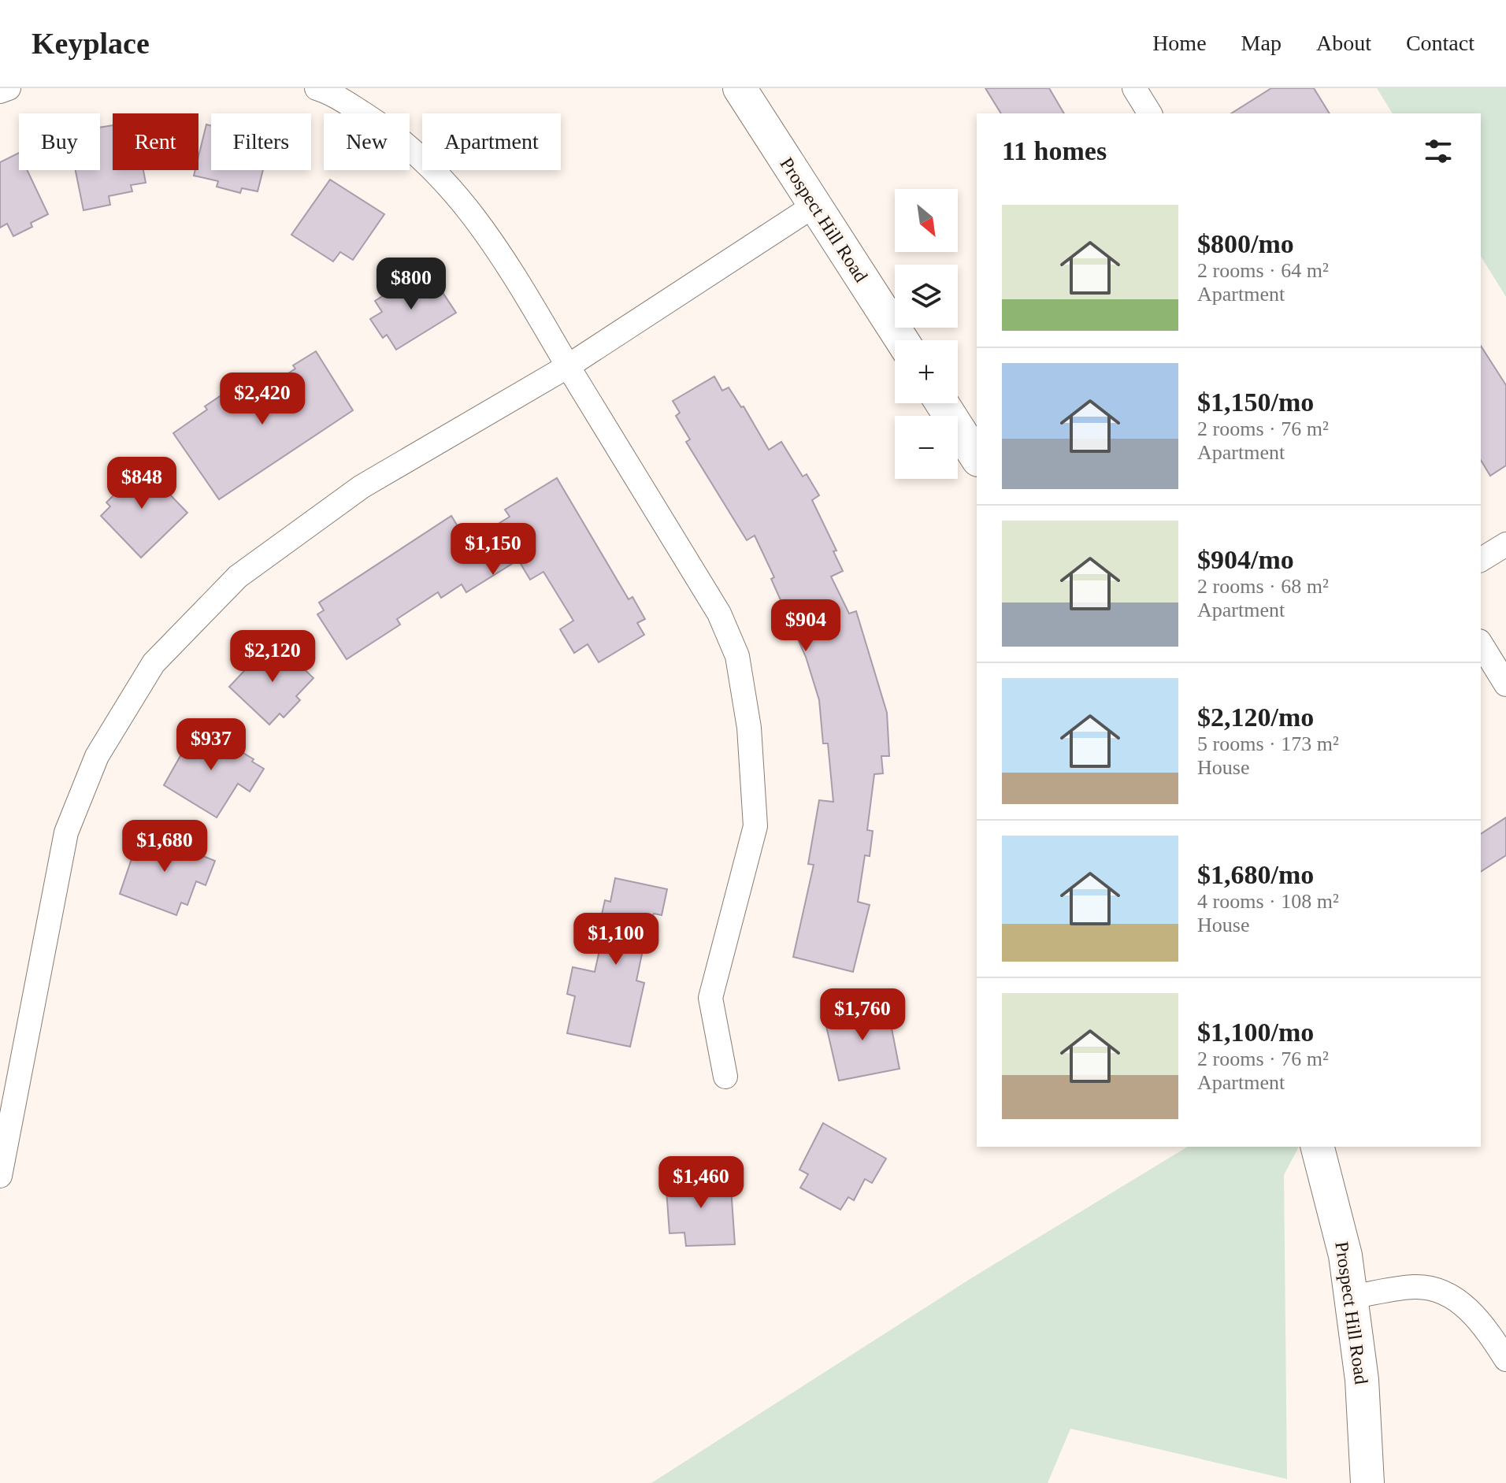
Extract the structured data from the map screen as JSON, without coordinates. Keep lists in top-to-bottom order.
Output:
{
  "streets": {
    "street": ["Prospect Hill Road"]
  },
  "north": "bottom right",
  "page": {
    "header": "Keyplace",
    "nav": [
      "Home",
      "Map",
      "About",
      "Contact"
    ],
    "chip": [
      "Buy",
      "Rent",
      "Filters",
      "New",
      "Apartment"
    ],
    "heading": "11 homes",
    "map_buttons": ["+", "−"],
    "list": [
      {
        "name": "$800/mo",
        "note": "2 rooms · 64 m² · Apartment"
      },
      {
        "name": "$1,150/mo",
        "note": "2 rooms · 76 m² · Apartment"
      },
      {
        "name": "$904/mo",
        "note": "2 rooms · 68 m² · Apartment"
      },
      {
        "name": "$2,120/mo",
        "note": "5 rooms · 173 m² · House"
      },
      {
        "name": "$1,680/mo",
        "note": "4 rooms · 108 m² · House"
      },
      {
        "name": "$1,100/mo",
        "note": "2 rooms · 76 m² · Apartment"
      }
    ],
    "price": [
      "$800",
      "$2,420",
      "$848",
      "$1,150",
      "$904",
      "$2,120",
      "$937",
      "$1,680",
      "$1,100",
      "$1,760",
      "$1,460"
    ]
  }
}
